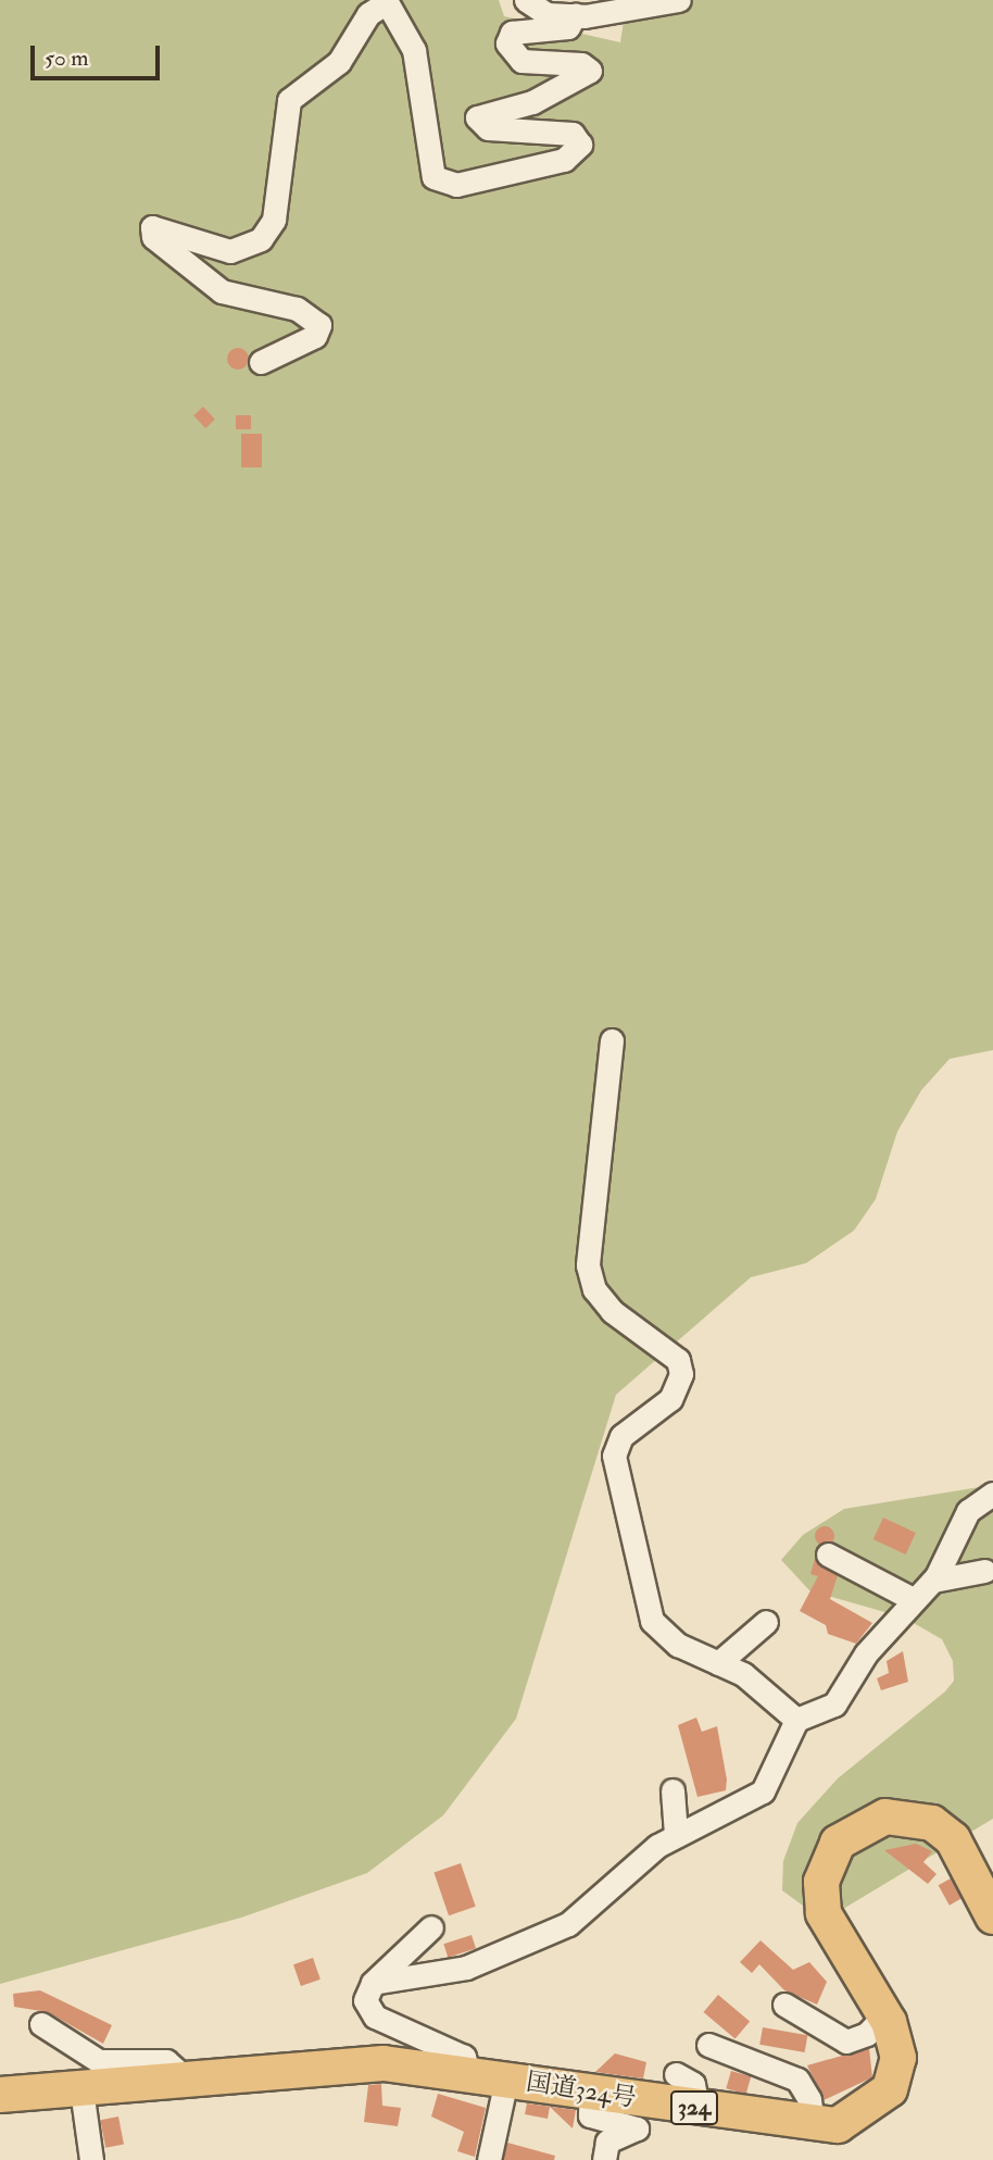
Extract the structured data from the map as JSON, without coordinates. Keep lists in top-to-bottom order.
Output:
{
  "streets": {
    "highway": ["国道324号", "324"]
  },
  "scale_bar": "50 m"
}
